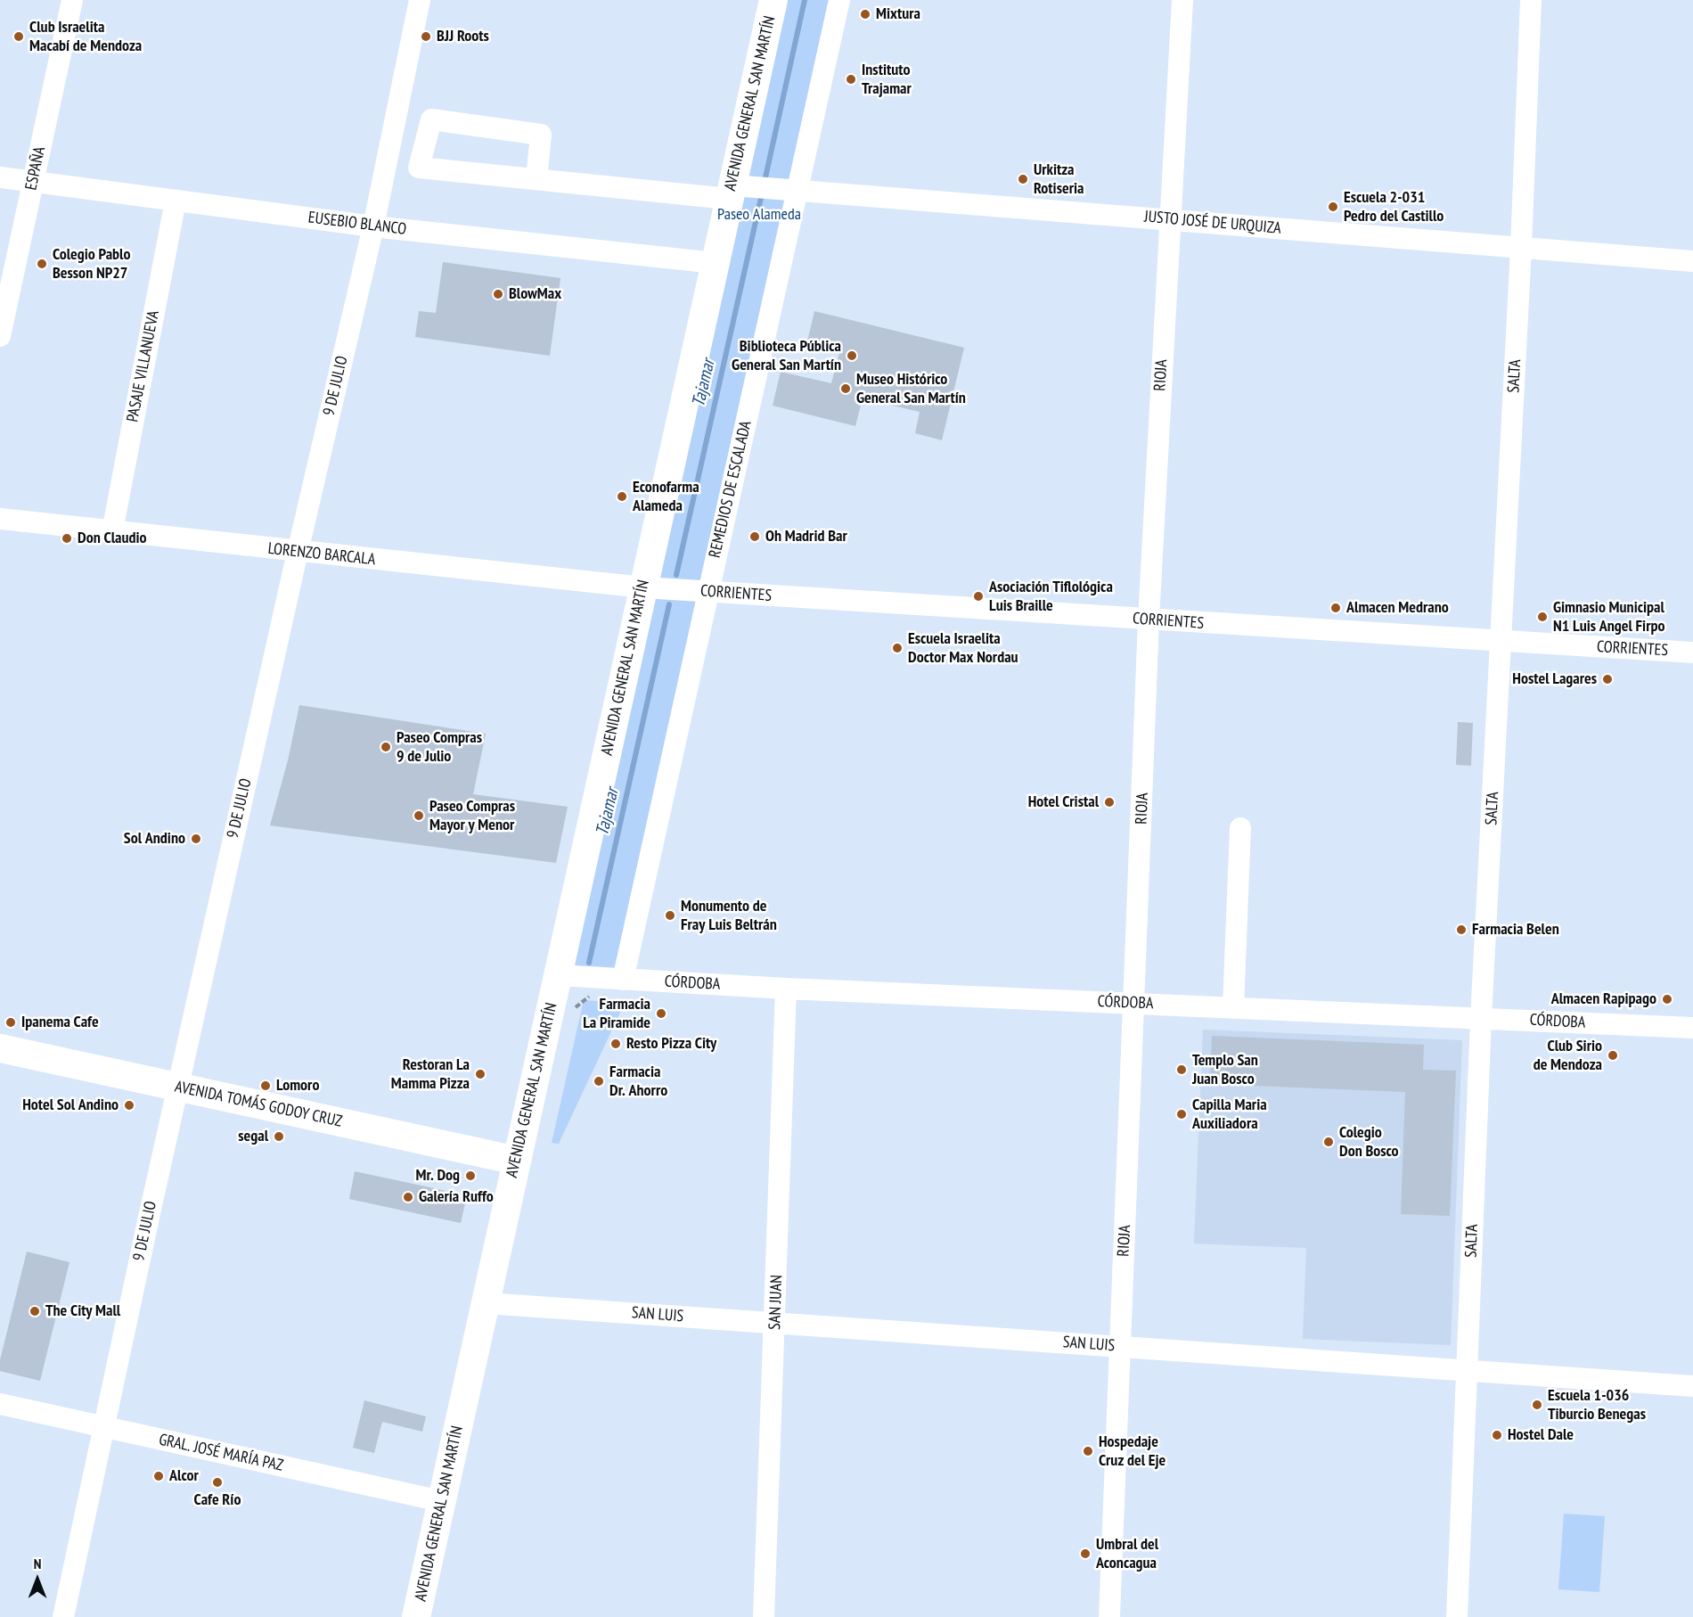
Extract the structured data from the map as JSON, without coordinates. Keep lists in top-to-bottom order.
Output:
{
  "streets": {
    "main road": ["AVENIDA GENERAL SAN MARTÍN", "AVENIDA TOMÁS GODOY CRUZ"],
    "street": [
      "ESPAÑA",
      "JUSTO JOSÉ DE URQUIZA",
      "EUSEBIO BLANCO",
      "PASAJE VILLANUEVA",
      "RIOJA",
      "SALTA",
      "9 DE JULIO",
      "REMEDIOS DE ESCALADA",
      "LORENZO BARCALA",
      "CORRIENTES",
      "CÓRDOBA",
      "SAN JUAN",
      "SAN LUIS",
      "GRAL. JOSÉ MARÍA PAZ"
    ]
  },
  "crossings": [
    ["AVENIDA GENERAL SAN MARTÍN", "JUSTO JOSÉ DE URQUIZA"],
    ["AVENIDA GENERAL SAN MARTÍN", "EUSEBIO BLANCO"],
    ["AVENIDA GENERAL SAN MARTÍN", "LORENZO BARCALA"],
    ["AVENIDA GENERAL SAN MARTÍN", "CORRIENTES"],
    ["AVENIDA GENERAL SAN MARTÍN", "CÓRDOBA"],
    ["AVENIDA GENERAL SAN MARTÍN", "AVENIDA TOMÁS GODOY CRUZ"],
    ["AVENIDA GENERAL SAN MARTÍN", "SAN LUIS"],
    ["AVENIDA GENERAL SAN MARTÍN", "GRAL. JOSÉ MARÍA PAZ"],
    ["ESPAÑA", "EUSEBIO BLANCO"],
    ["JUSTO JOSÉ DE URQUIZA", "RIOJA"],
    ["JUSTO JOSÉ DE URQUIZA", "SALTA"],
    ["JUSTO JOSÉ DE URQUIZA", "REMEDIOS DE ESCALADA"],
    ["EUSEBIO BLANCO", "PASAJE VILLANUEVA"],
    ["EUSEBIO BLANCO", "9 DE JULIO"],
    ["PASAJE VILLANUEVA", "LORENZO BARCALA"],
    ["RIOJA", "CORRIENTES"],
    ["RIOJA", "CÓRDOBA"],
    ["RIOJA", "SAN LUIS"],
    ["SALTA", "CORRIENTES"],
    ["SALTA", "CÓRDOBA"],
    ["SALTA", "SAN LUIS"],
    ["9 DE JULIO", "LORENZO BARCALA"],
    ["9 DE JULIO", "AVENIDA TOMÁS GODOY CRUZ"],
    ["9 DE JULIO", "GRAL. JOSÉ MARÍA PAZ"],
    ["REMEDIOS DE ESCALADA", "CORRIENTES"],
    ["REMEDIOS DE ESCALADA", "CÓRDOBA"],
    ["LORENZO BARCALA", "CORRIENTES"],
    ["CÓRDOBA", "SAN JUAN"],
    ["SAN JUAN", "SAN LUIS"]
  ],
  "water": ["Tajamar"],
  "parks": ["Paseo Alameda"],
  "places": [
    "Mixtura",
    "Club Israelita Macabí de Mendoza",
    "BJJ Roots",
    "Instituto Trajamar",
    "Urkitza Rotiseria",
    "Escuela 2-031 Pedro del Castillo",
    "Colegio Pablo Besson NP27",
    "BlowMax",
    "Biblioteca Pública General San Martín",
    "Museo Histórico General San Martín",
    "Econofarma Alameda",
    "Oh Madrid Bar",
    "Don Claudio",
    "Asociación Tiflológica Luis Braille",
    "Almacen Medrano",
    "Gimnasio Municipal N1 Luis Angel Firpo",
    "Escuela Israelita Doctor Max Nordau",
    "Hostel Lagares",
    "Paseo Compras 9 de Julio",
    "Hotel Cristal",
    "Paseo Compras Mayor y Menor",
    "Sol Andino",
    "Monumento de Fray Luis Beltrán",
    "Farmacia Belen",
    "Almacen Rapipago",
    "Farmacia La Piramide",
    "Ipanema Cafe",
    "Resto Pizza City",
    "Club Sirio de Mendoza",
    "Templo San Juan Bosco",
    "Restoran La Mamma Pizza",
    "Farmacia Dr. Ahorro",
    "Lomoro",
    "Hotel Sol Andino",
    "Capilla Maria Auxiliadora",
    "segal",
    "Colegio Don Bosco",
    "Mr. Dog",
    "Galería Ruffo",
    "The City Mall",
    "Escuela 1-036 Tiburcio Benegas",
    "Hostel Dale",
    "Hospedaje Cruz del Eje",
    "Alcor",
    "Cafe Río",
    "Umbral del Aconcagua"
  ],
  "north": "top"
}
